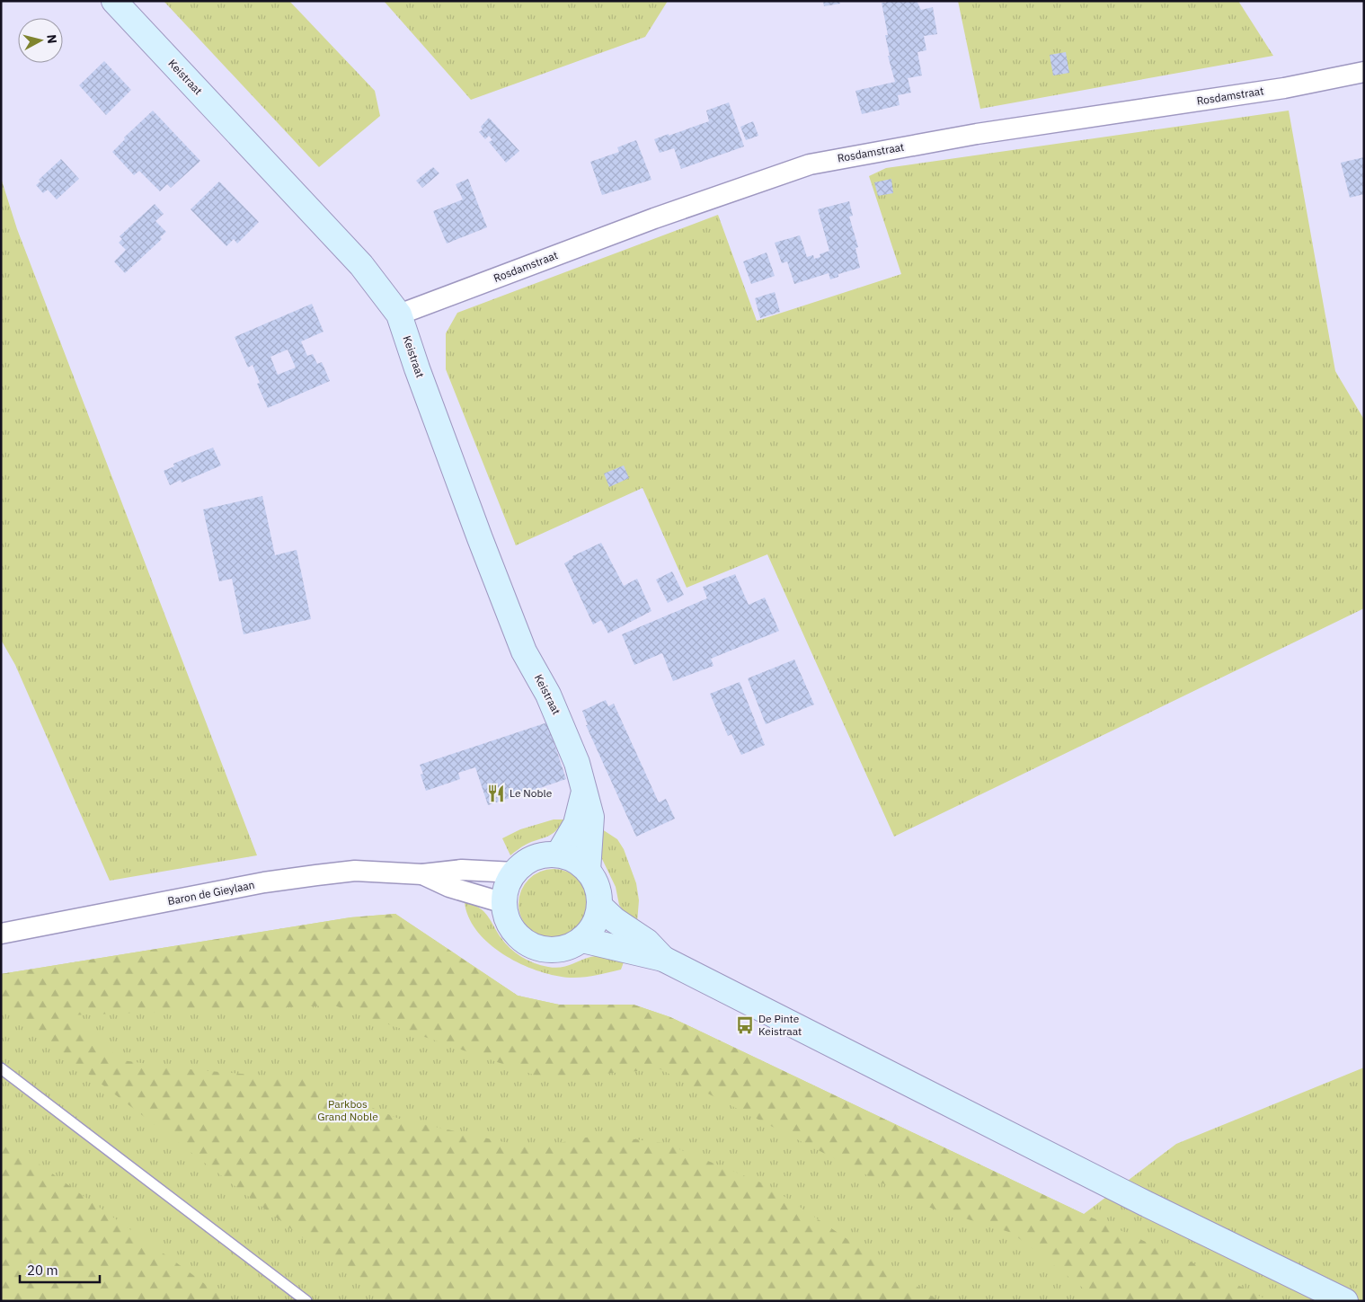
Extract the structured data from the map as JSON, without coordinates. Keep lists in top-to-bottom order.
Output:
{
  "streets": {
    "street": ["Keistraat", "Rosdamstraat", "Baron de Gieylaan"]
  },
  "crossings": [
    ["Keistraat", "Rosdamstraat"],
    ["Keistraat", "Baron de Gieylaan"]
  ],
  "parks": ["Parkbos Grand Noble"],
  "places": {
    "restaurant": ["Le Noble"],
    "bus stop": ["De Pinte Keistraat"]
  },
  "scale_bar": "20 m",
  "north": "right"
}
